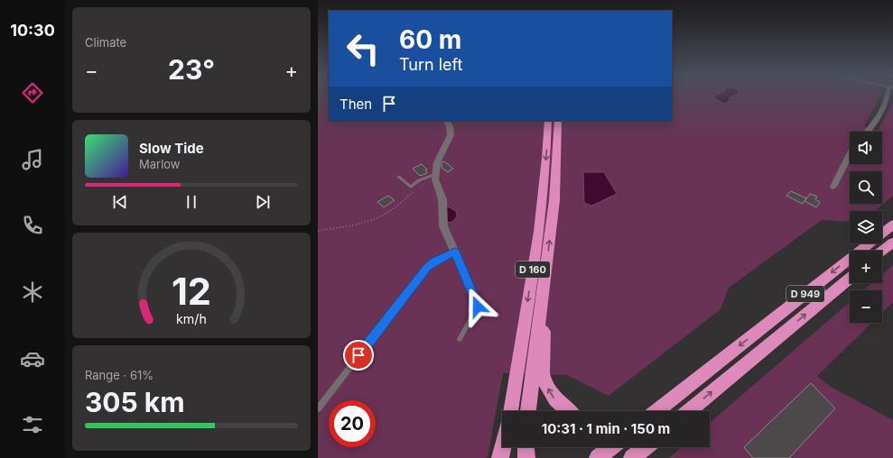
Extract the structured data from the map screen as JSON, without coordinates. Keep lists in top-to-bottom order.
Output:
{
  "streets": {
    "highway": ["D 160", "D 949"]
  },
  "page": {
    "tabs": "10:30",
    "tile": [
      "Climate",
      ["Range · 61%", "305 km"]
    ],
    "turn": ["60 m", "Turn left"],
    "heat": ["−", "23°", "+"],
    "then": "Then",
    "map_buttons": ["+", "−"],
    "song": ["Slow Tide", "Marlow"],
    "limit": "20",
    "trip": "10:31 · 1 min · 150 m",
    "gauge": ["12", "km/h"]
  }
}
